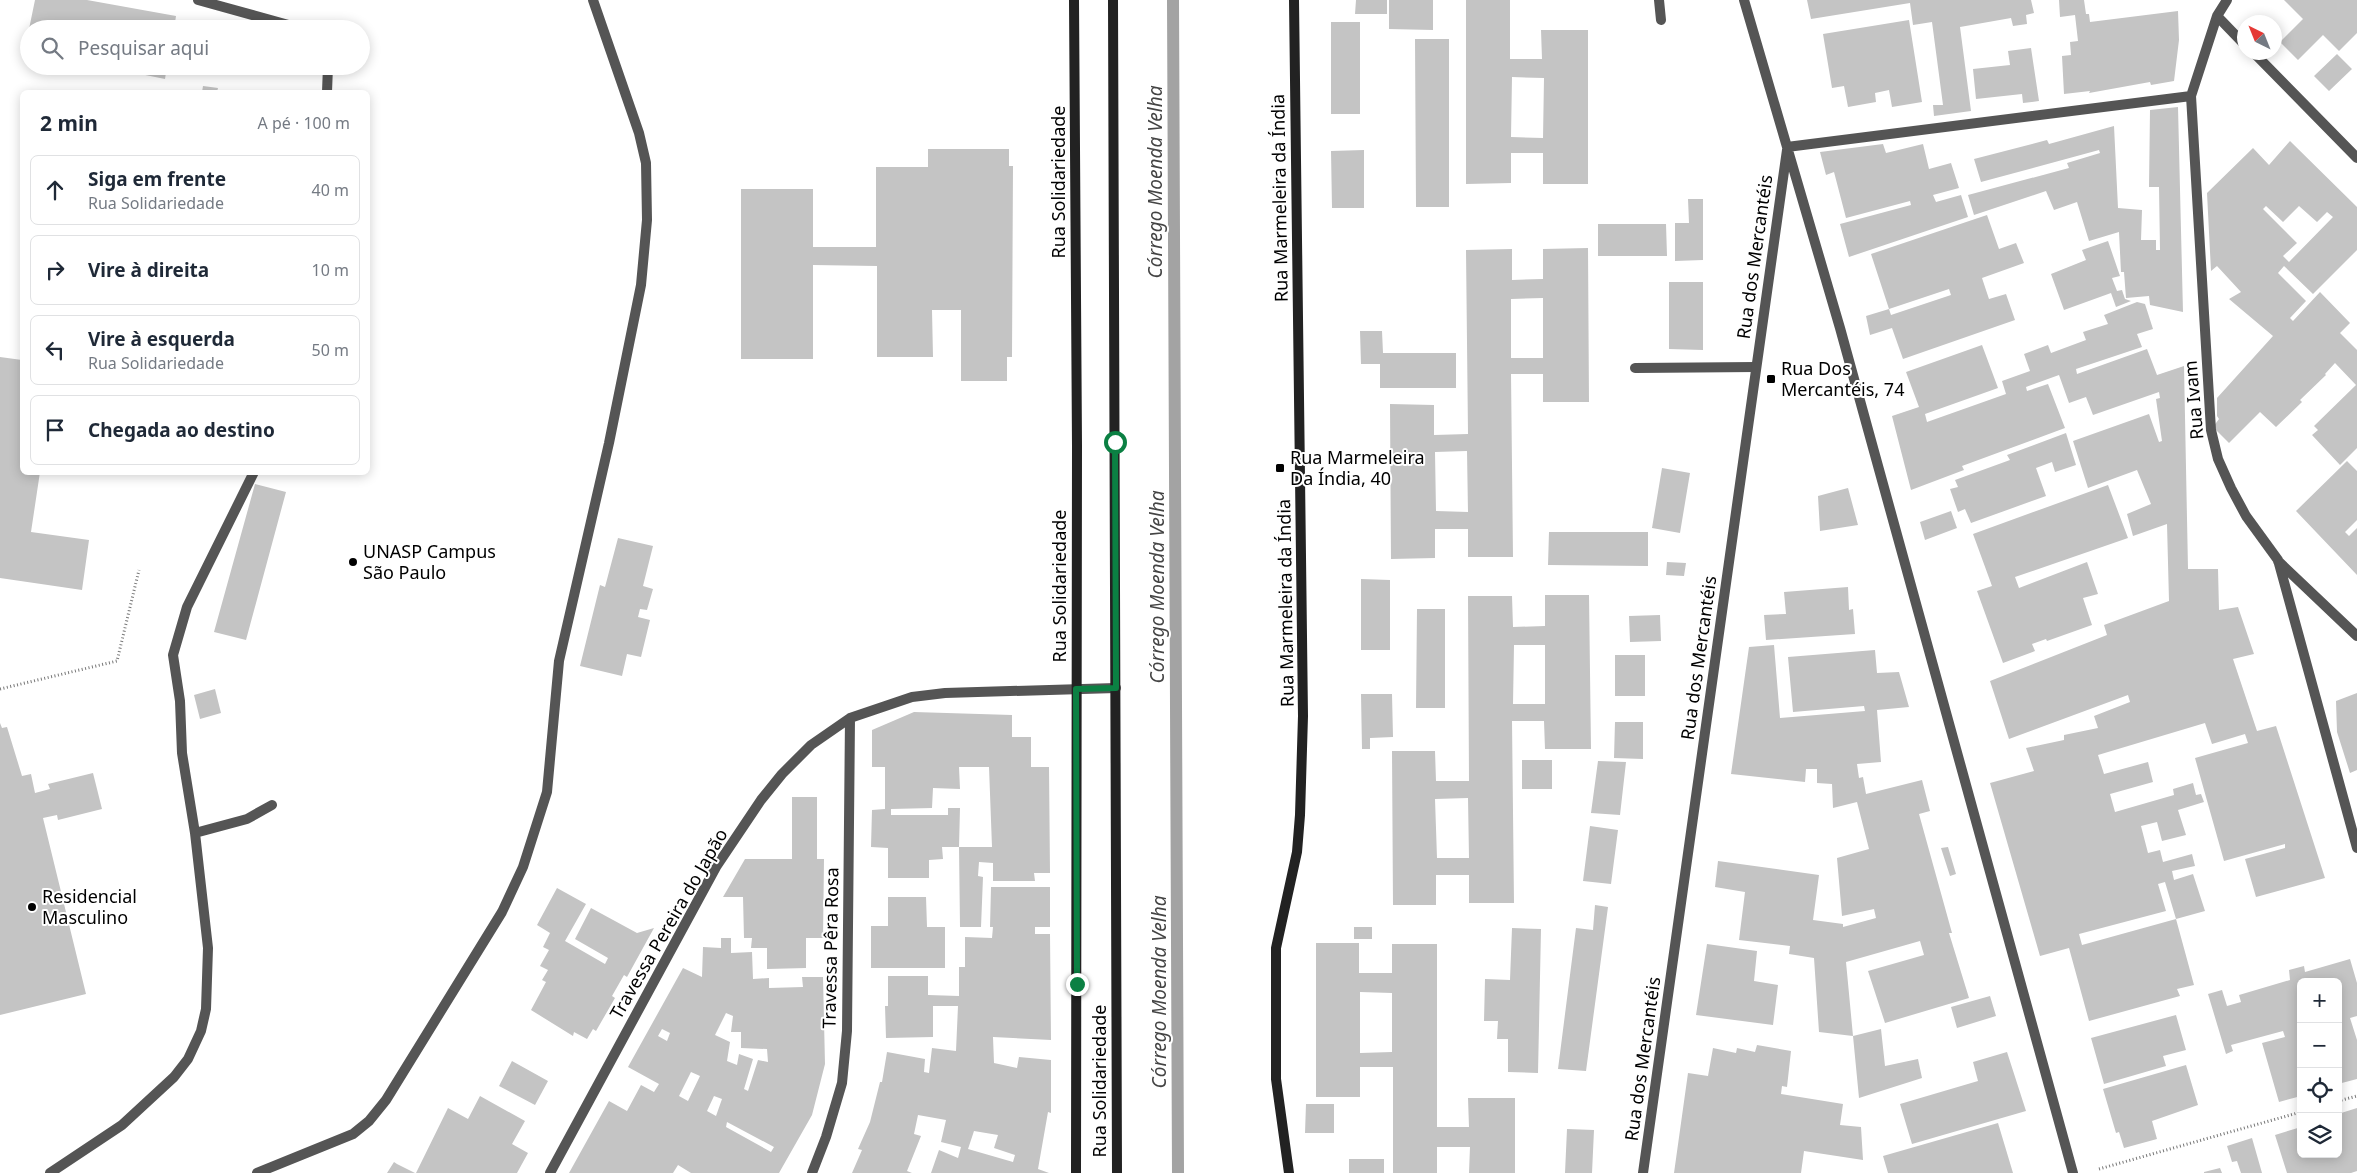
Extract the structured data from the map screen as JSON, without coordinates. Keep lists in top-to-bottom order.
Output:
{
  "streets": {
    "main road": ["Rua Solidariedade", "Rua Marmeleira da Índia"],
    "street": [
      "Rua dos Mercantéis",
      "Rua Ivam",
      "Travessa Pereira do Japão",
      "Travessa Pêra Rosa"
    ]
  },
  "crossings": [
    ["Rua Solidariedade", "Travessa Pereira do Japão"],
    ["Travessa Pereira do Japão", "Travessa Pêra Rosa"]
  ],
  "water": ["Córrego Moenda Velha"],
  "places": {
    "transit": ["Rua Dos Mercantéis, 74", "Rua Marmeleira Da Índia, 40"],
    "other": ["UNASP Campus São Paulo", "Residencial Masculino"]
  },
  "north": "top left",
  "page": {
    "search": "Pesquisar aqui",
    "heading": ["2 min", "A pé · 100 m"],
    "list": [
      ["Siga em frente", "Rua Solidariedade", "40 m"],
      ["Vire à direita", "10 m"],
      ["Vire à esquerda", "Rua Solidariedade", "50 m"],
      "Chegada ao destino"
    ],
    "map_buttons": ["+", "−"]
  }
}
